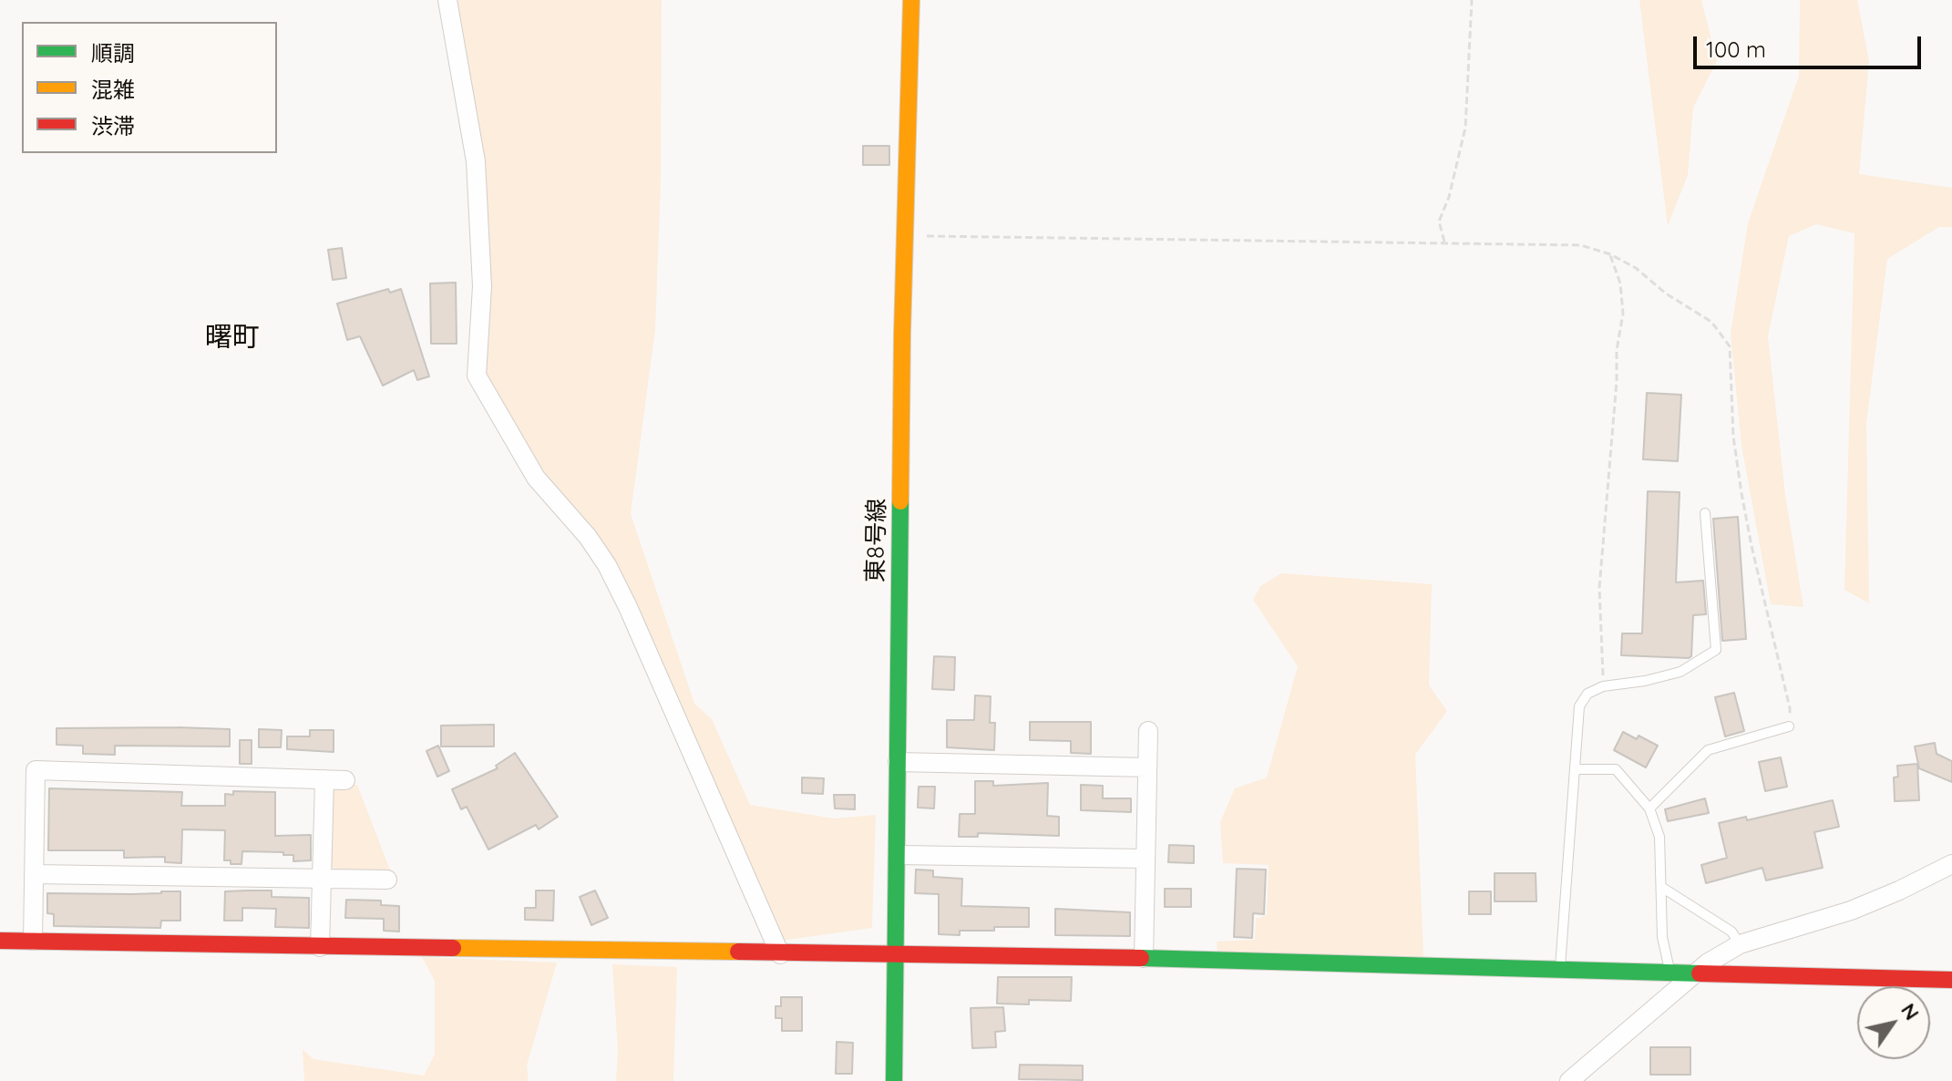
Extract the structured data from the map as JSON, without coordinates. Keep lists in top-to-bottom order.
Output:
{
  "streets": {
    "street": ["東8号線"]
  },
  "districts": ["曙町"],
  "legend": ["順調", "混雑", "渋滞"],
  "scale_bar": "100 m",
  "north": "top right"
}
